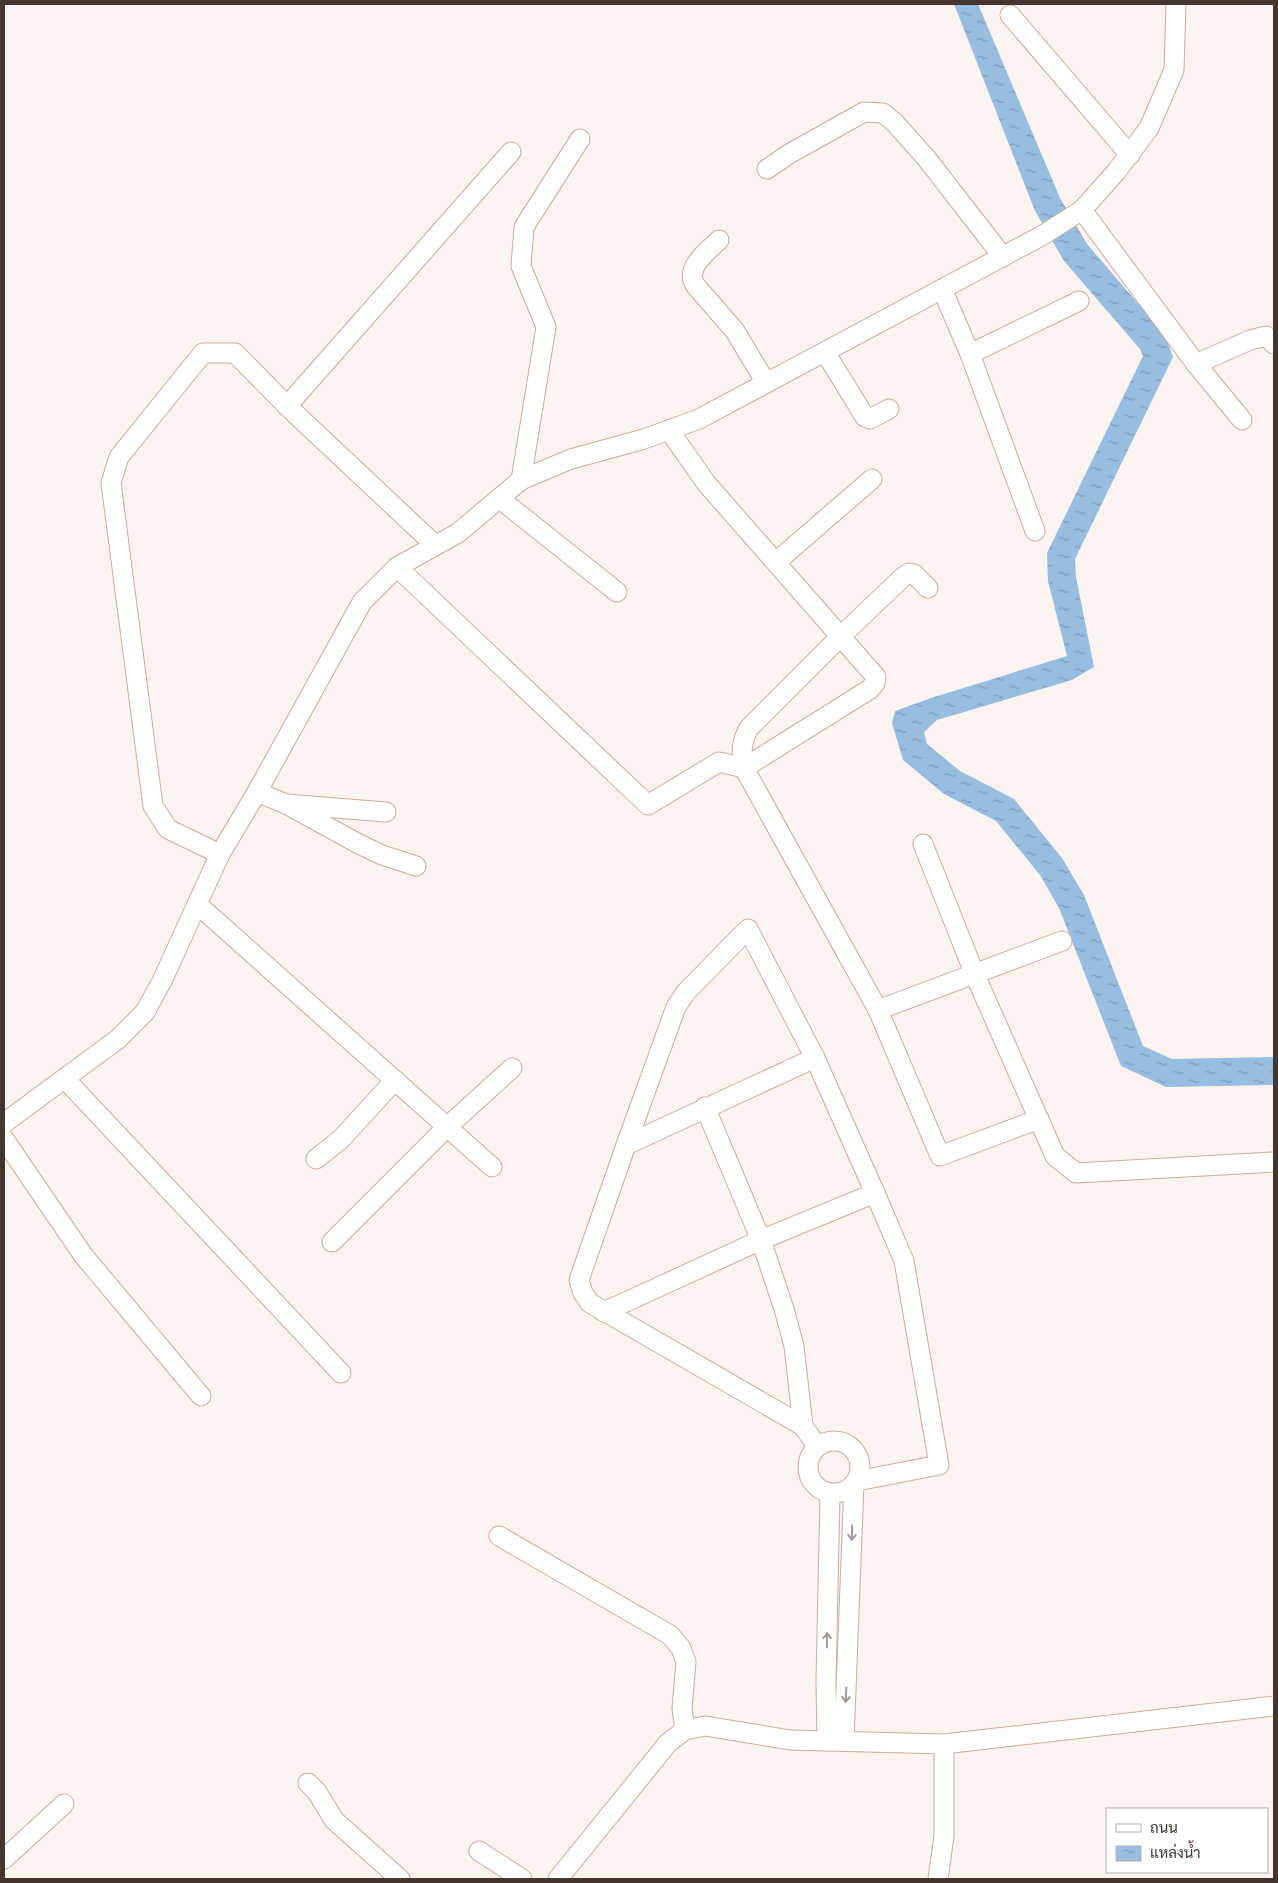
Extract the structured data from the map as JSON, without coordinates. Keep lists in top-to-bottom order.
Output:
{
  "legend": ["ถนน", "แหล่งน้ำ"]
}
